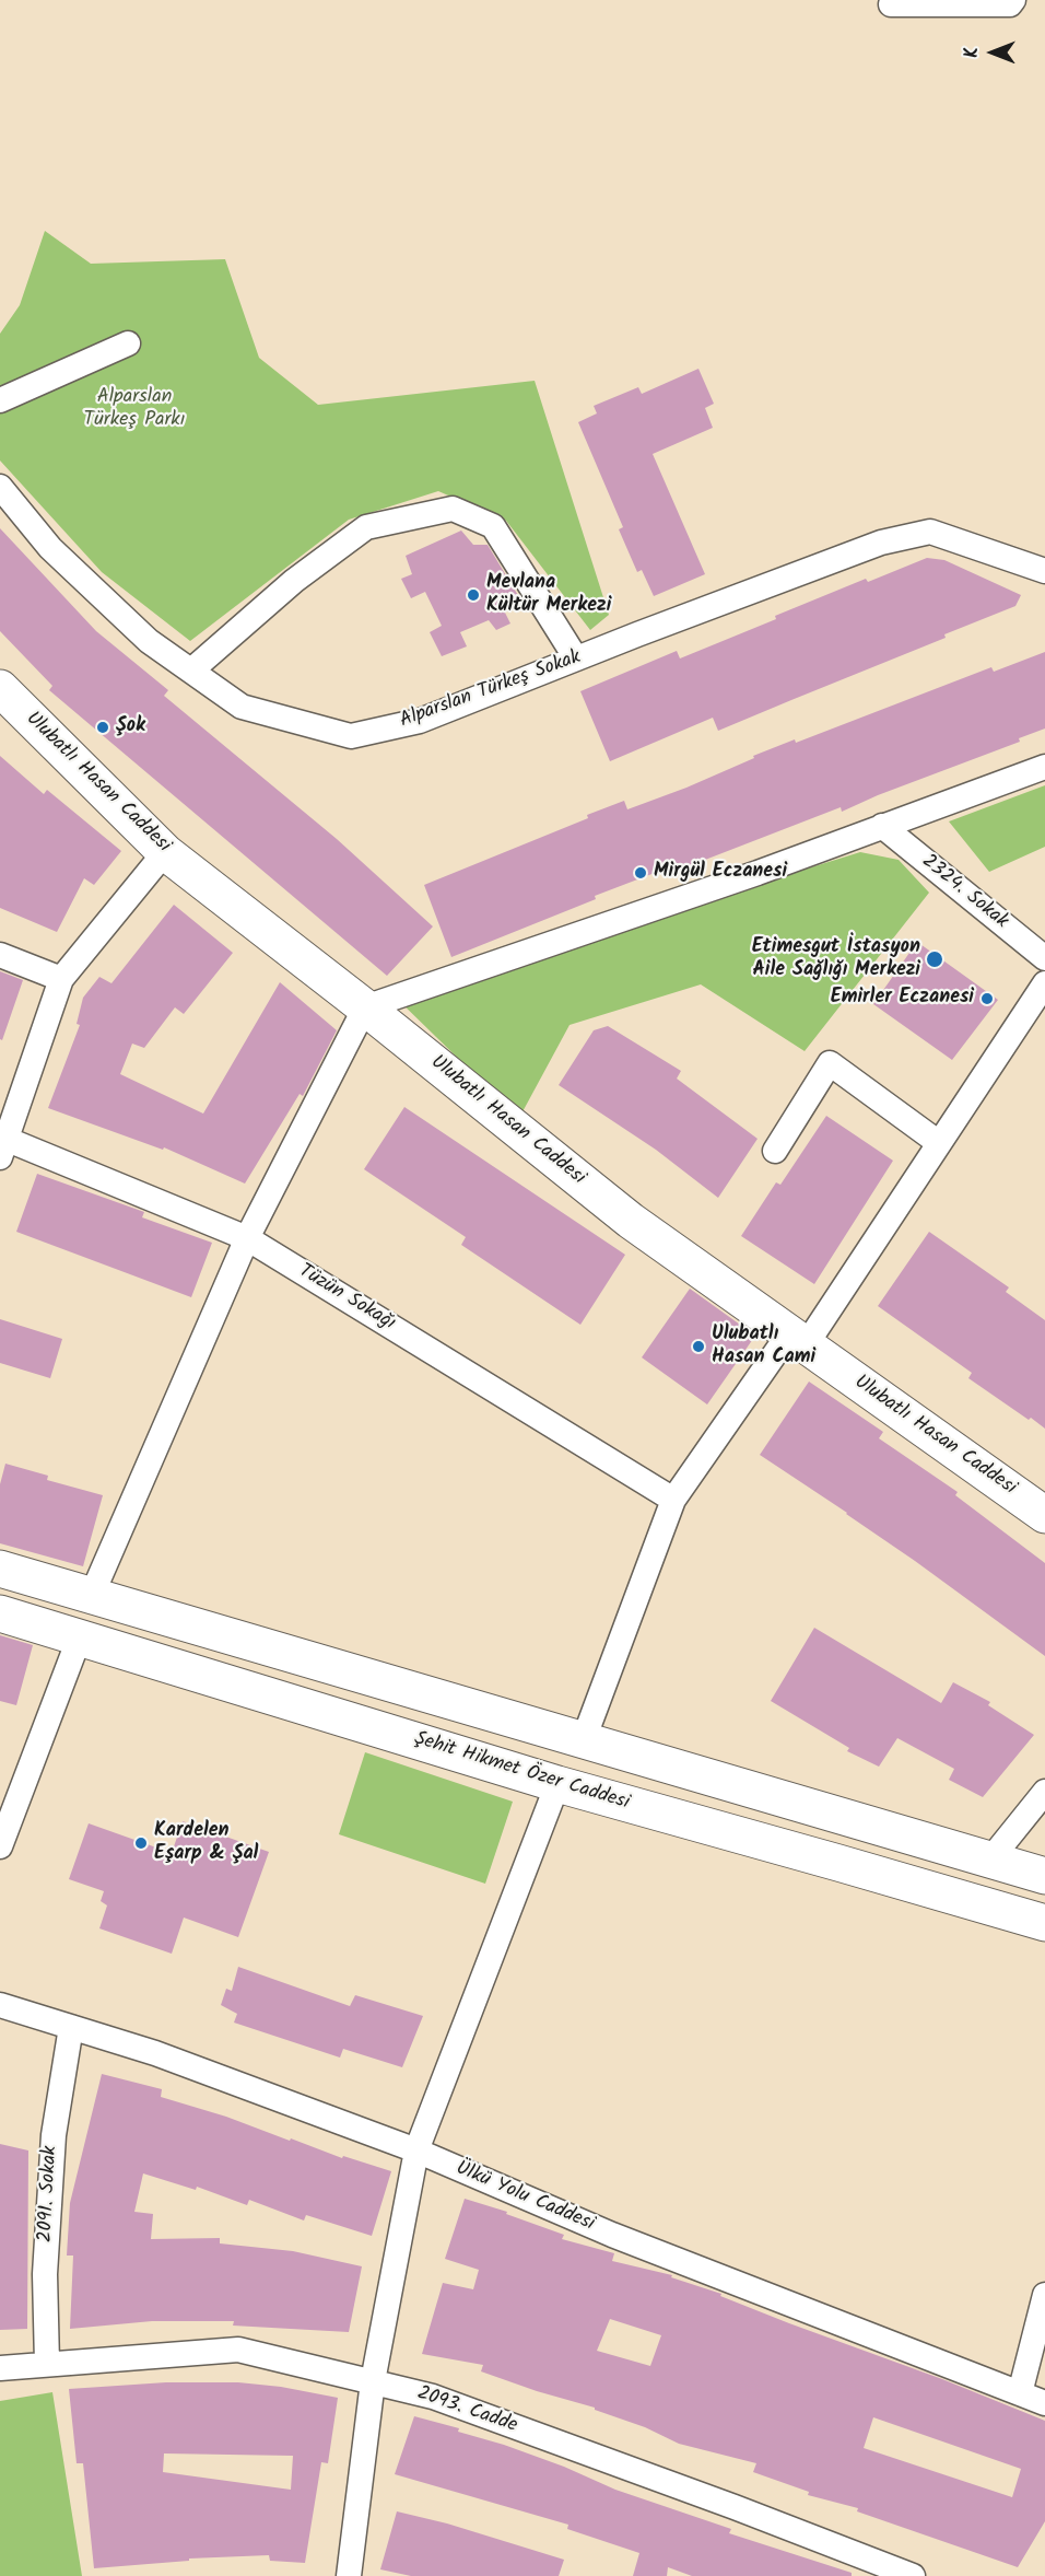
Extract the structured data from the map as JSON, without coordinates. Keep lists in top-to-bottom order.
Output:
{
  "streets": {
    "main road": ["Ulubatlı Hasan Caddesi", "Şehit Hikmet Özer Caddesi"],
    "street": [
      "Alparslan Türkeş Sokak",
      "2324. Sokak",
      "Tüzün Sokağı",
      "2091. Sokak",
      "Ülkü Yolu Caddesi",
      "2093. Cadde"
    ]
  },
  "crossings": [
    ["2091. Sokak", "Ülkü Yolu Caddesi"],
    ["2091. Sokak", "2093. Cadde"]
  ],
  "parks": ["Alparslan Türkeş Parkı"],
  "places": [
    "Mevlana Kültür Merkezi",
    "Şok",
    "Mirgül Eczanesi",
    "Etimesgut İstasyon Aile Sağlığı Merkezi",
    "Emirler Eczanesi",
    "Ulubatlı Hasan Cami",
    "Kardelen Eşarp & Şal"
  ],
  "north": "left"
}
